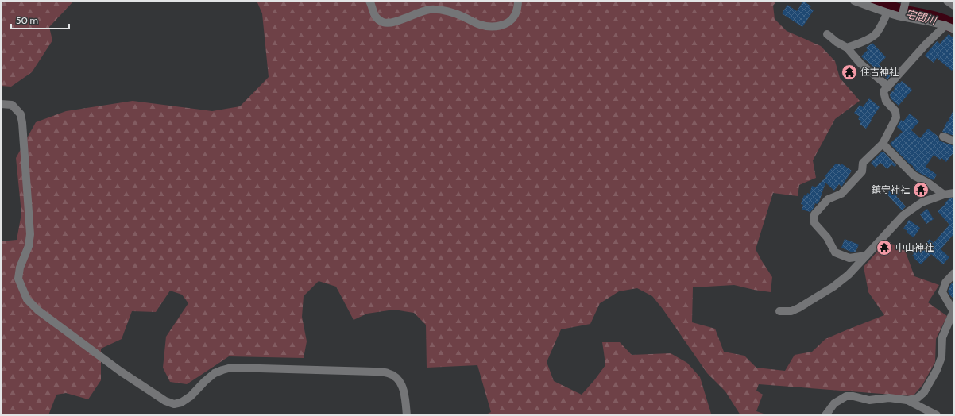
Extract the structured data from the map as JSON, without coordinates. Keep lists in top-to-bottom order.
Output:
{
  "water": ["宅間川"],
  "places": {
    "temple": ["住吉神社", "鎮守神社", "中山神社"]
  },
  "scale_bar": "50 m"
}
